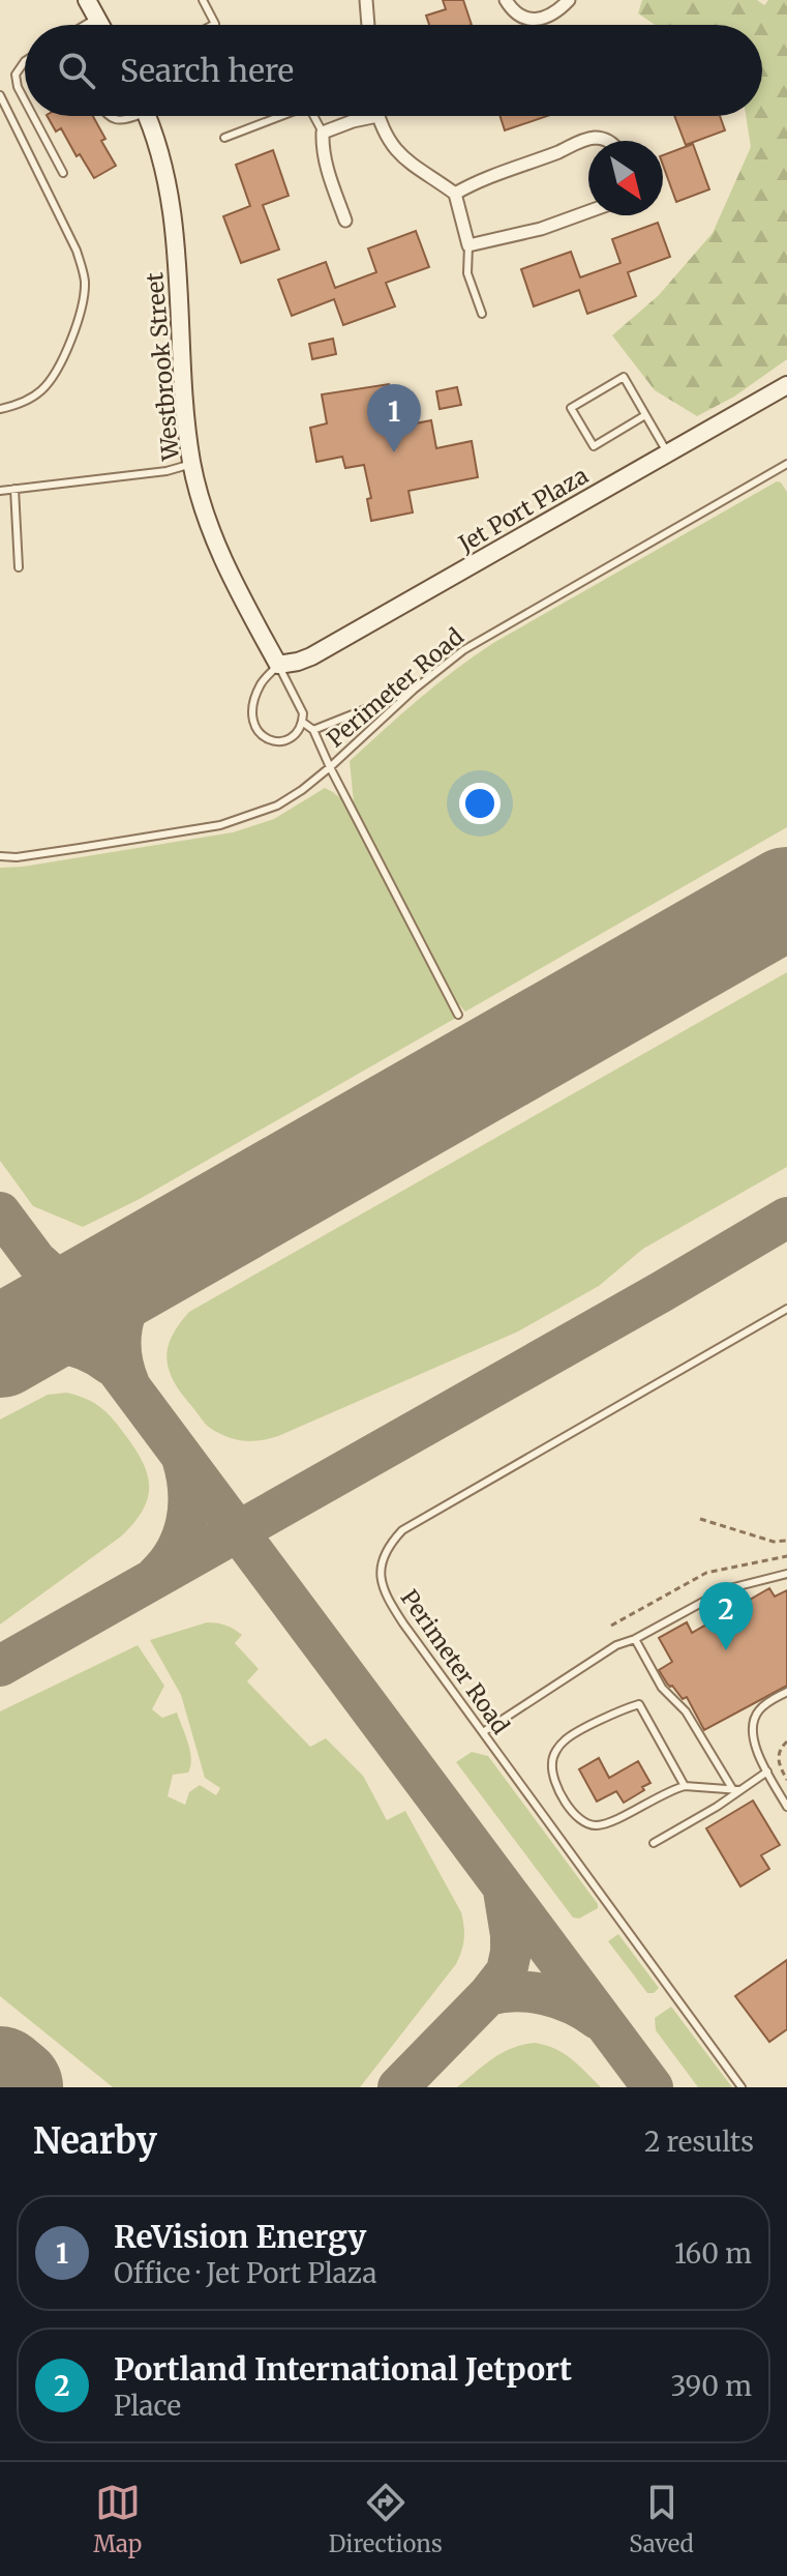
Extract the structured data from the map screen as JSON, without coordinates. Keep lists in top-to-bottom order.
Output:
{
  "streets": {
    "street": ["Westbrook Street", "Jet Port Plaza"],
    "lane": ["Perimeter Road"]
  },
  "crossings": [
    ["Westbrook Street", "Jet Port Plaza"]
  ],
  "north": "bottom right",
  "page": {
    "search": "Search here",
    "pins": ["1", "2"],
    "heading": ["Nearby", "2 results"],
    "list": [
      {
        "mark": "1",
        "name": "ReVision Energy",
        "note": "Office · Jet Port Plaza",
        "value": "160 m"
      },
      {
        "mark": "2",
        "name": "Portland International Jetport",
        "note": "Place",
        "value": "390 m"
      }
    ],
    "nav": ["Map", "Directions", "Saved"]
  }
}
